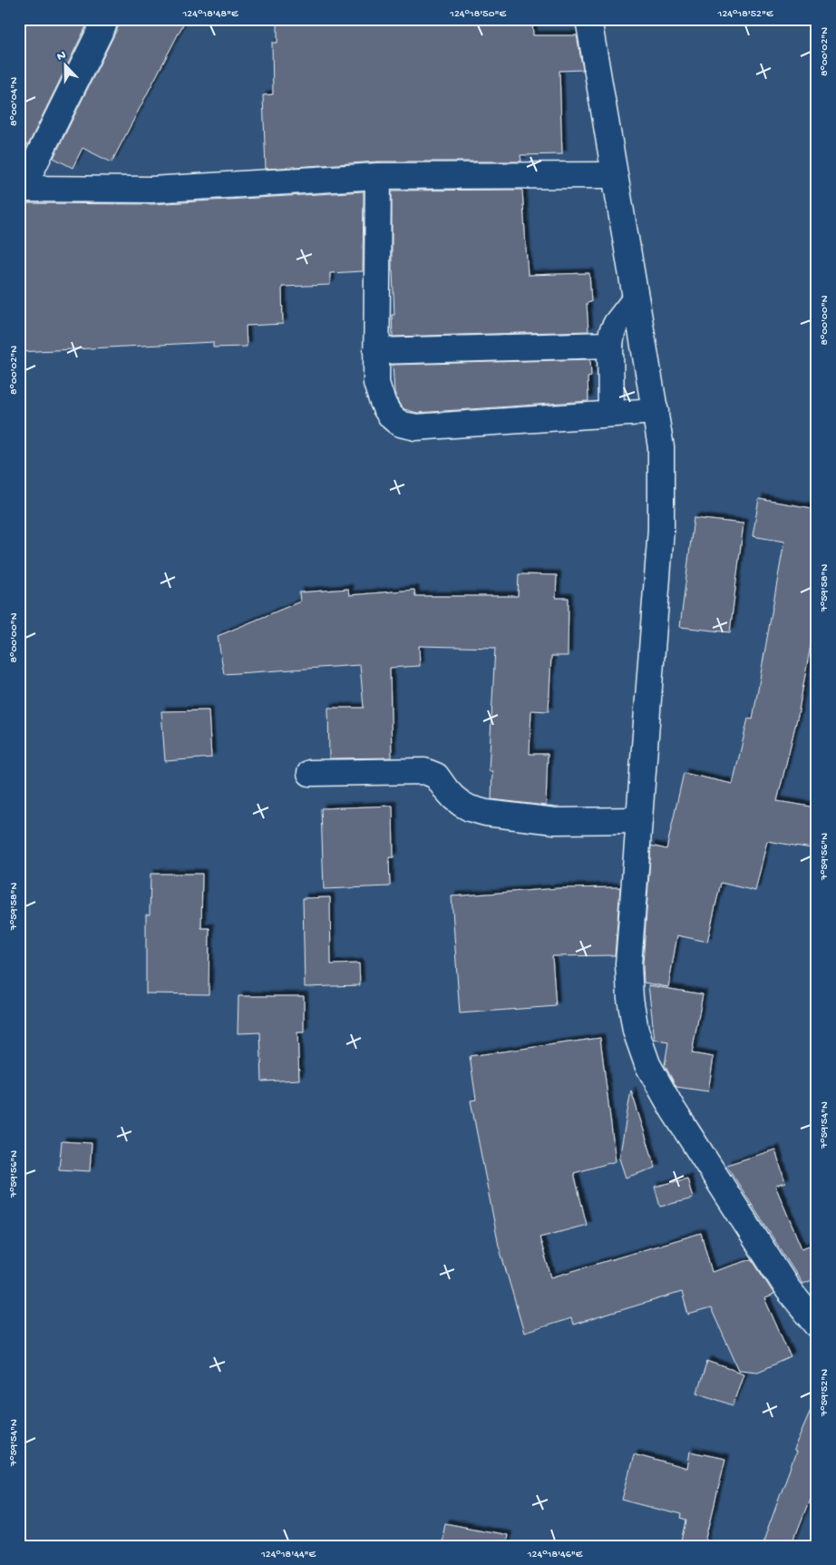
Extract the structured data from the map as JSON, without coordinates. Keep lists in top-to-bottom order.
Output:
{
  "north": "top",
  "coordinates": [
    "124°18'48\"E",
    "124°18'50\"E",
    "124°18'52\"E",
    "8°00'02\"N",
    "8°00'04\"N",
    "8°00'00\"N",
    "7°59'58\"N",
    "7°59'56\"N",
    "7°59'54\"N",
    "7°59'52\"N",
    "124°18'44\"E",
    "124°18'46\"E"
  ]
}
